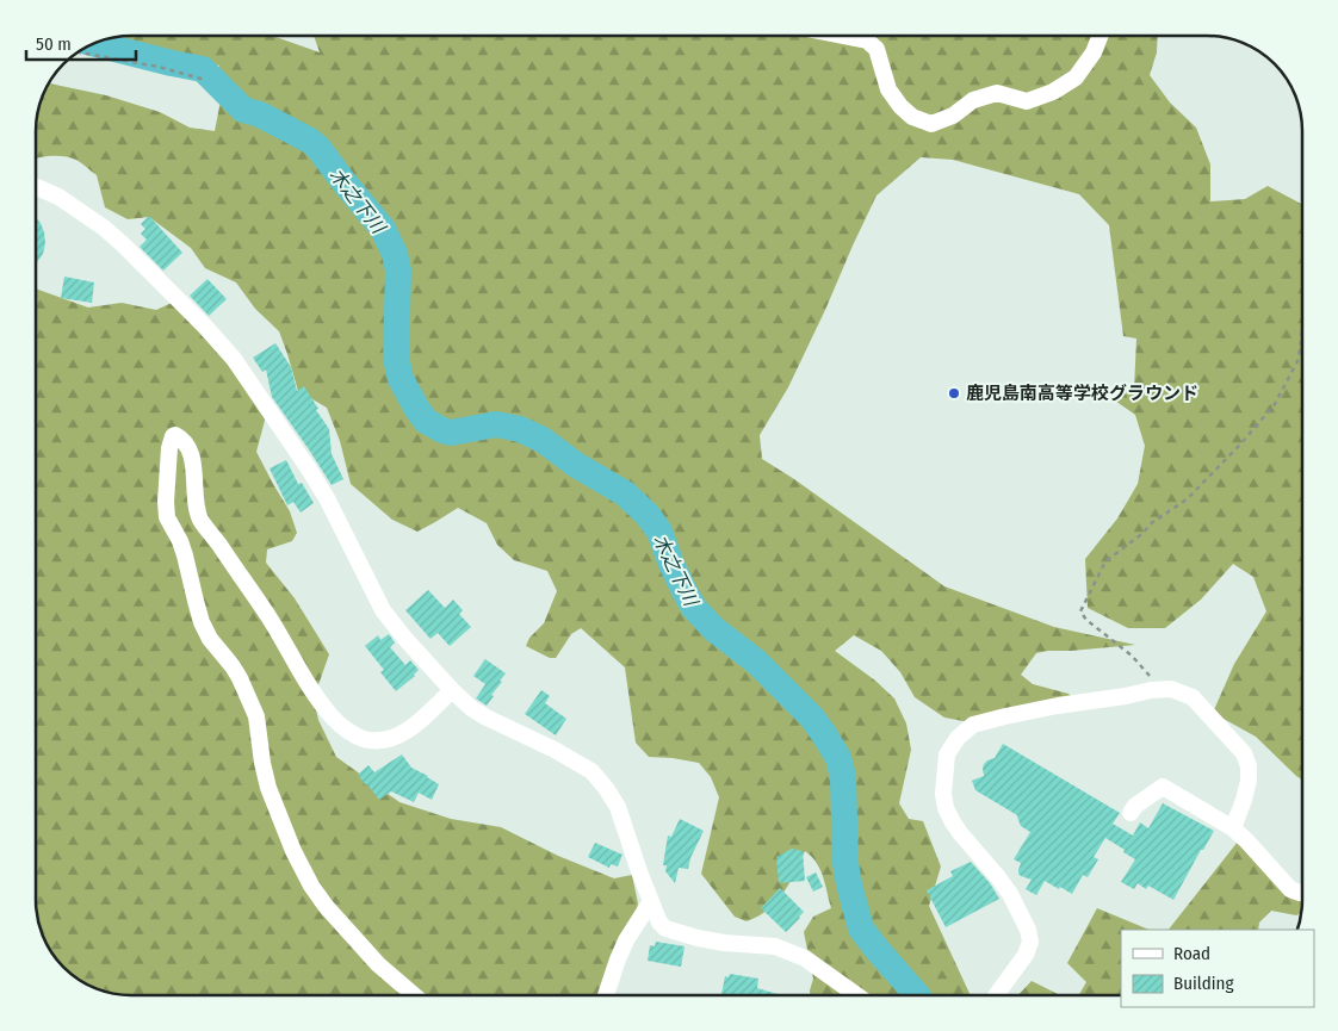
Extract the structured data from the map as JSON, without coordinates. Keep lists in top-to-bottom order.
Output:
{
  "water": ["木之下川"],
  "places": ["鹿児島南高等学校グラウンド"],
  "legend": ["Road", "Building"],
  "scale_bar": "50 m"
}
